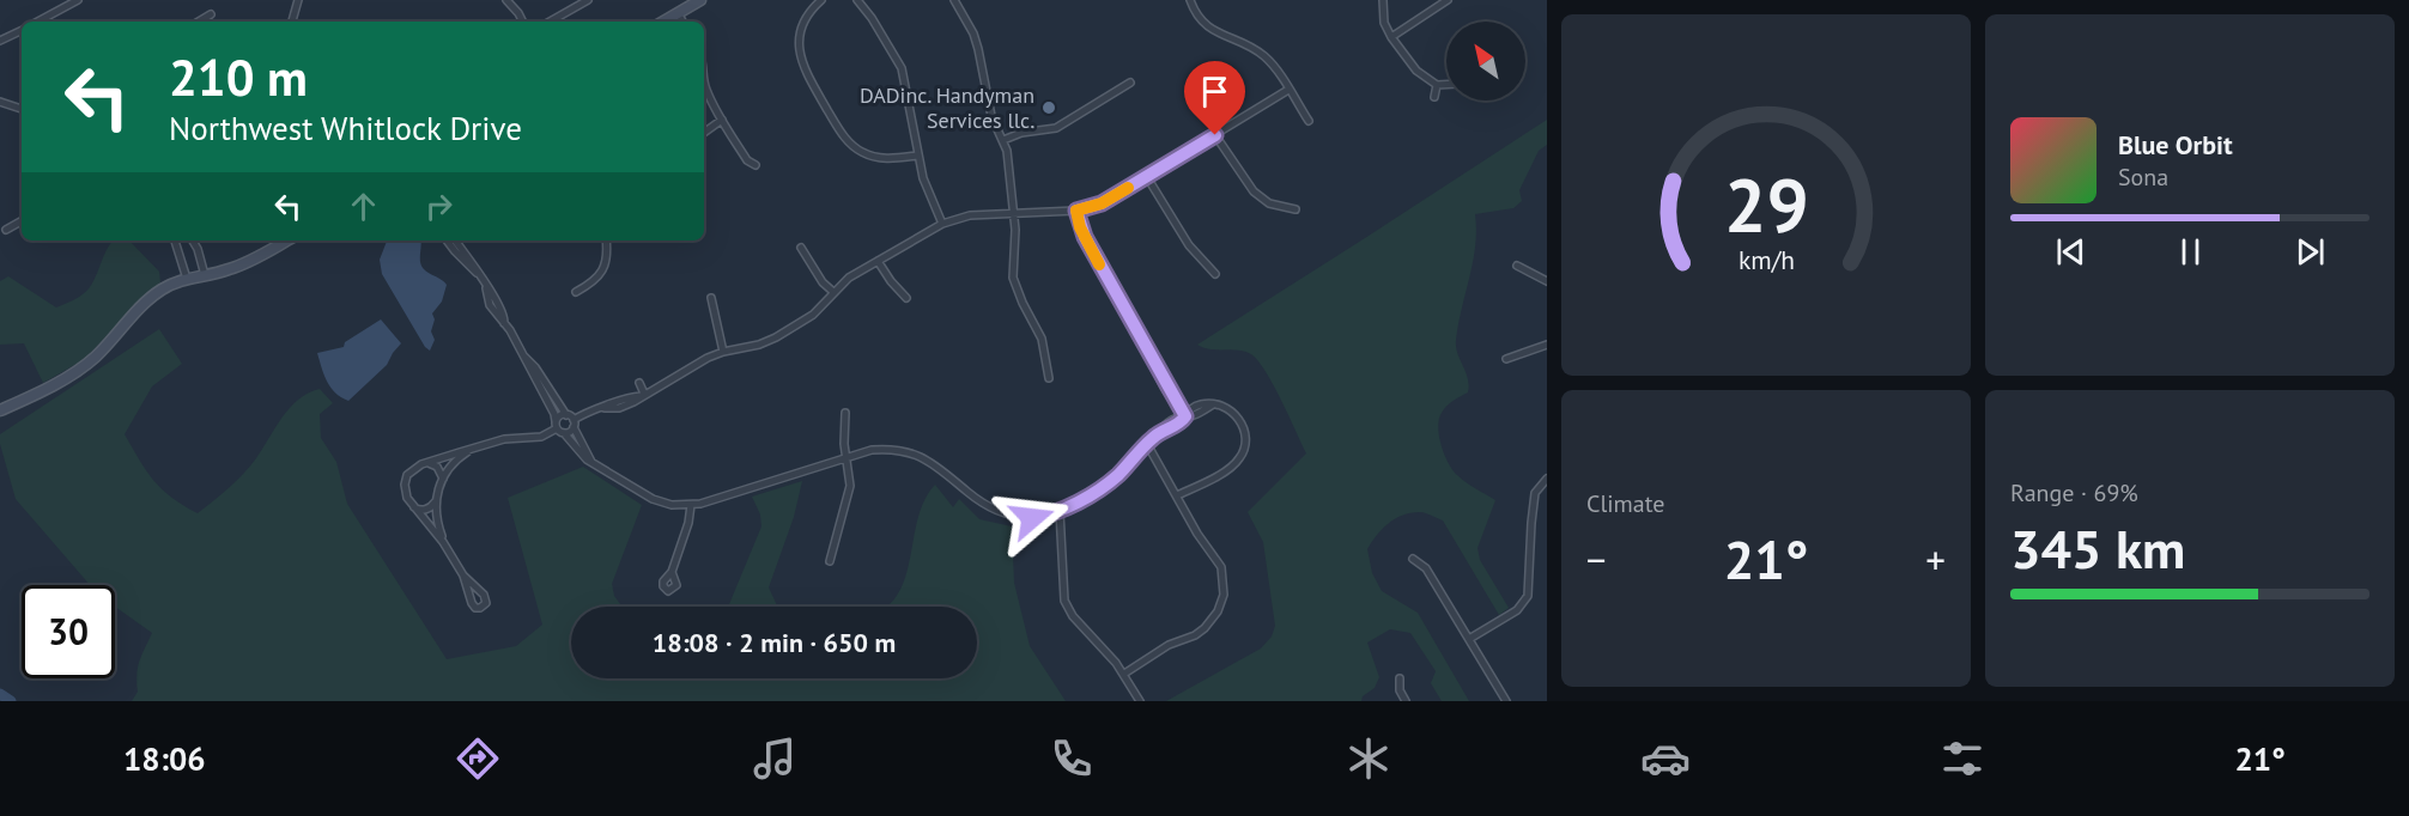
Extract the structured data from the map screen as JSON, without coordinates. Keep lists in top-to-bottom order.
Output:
{
  "places": ["DADinc. Handyman Services llc."],
  "north": "top left",
  "page": {
    "turn": ["210 m", "Northwest Whitlock Drive"],
    "song": ["Blue Orbit", "Sona"],
    "tile": [
      "Climate",
      ["Range · 69%", "345 km"]
    ],
    "heat": ["−", "21°", "+"],
    "limit": "30",
    "trip": "18:08 · 2 min · 650 m",
    "tabs": ["18:06", "21°"],
    "gauge": ["29", "km/h"]
  }
}
